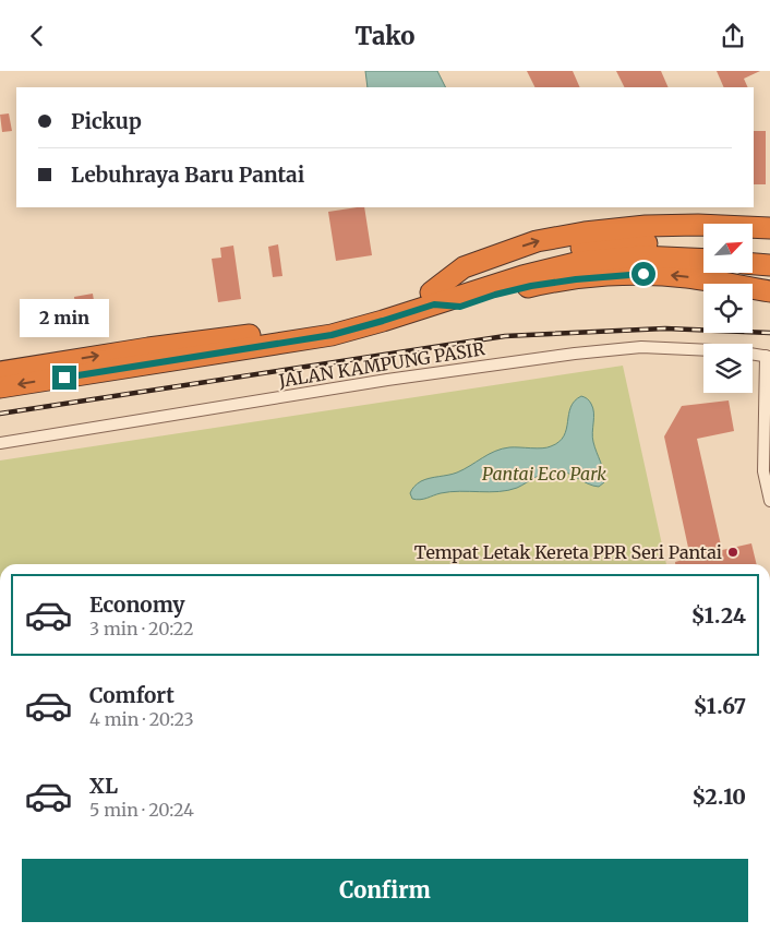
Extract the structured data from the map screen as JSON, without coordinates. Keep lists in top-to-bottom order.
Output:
{
  "streets": {
    "street": ["JALAN KAMPUNG PASIR"]
  },
  "parks": ["Pantai Eco Park"],
  "places": ["Tempat Letak Kereta PPR Seri Pantai"],
  "north": "top right",
  "page": {
    "header": "Tako",
    "banner": ["Pickup", "Lebuhraya Baru Pantai"],
    "bubble": "2 min",
    "list": [
      {
        "name": "Economy",
        "note": "3 min · 20:22",
        "value": "$1.24"
      },
      {
        "name": "Comfort",
        "note": "4 min · 20:23",
        "value": "$1.67"
      },
      {
        "name": "XL",
        "note": "5 min · 20:24",
        "value": "$2.10"
      }
    ],
    "buttons": "Confirm"
  }
}
